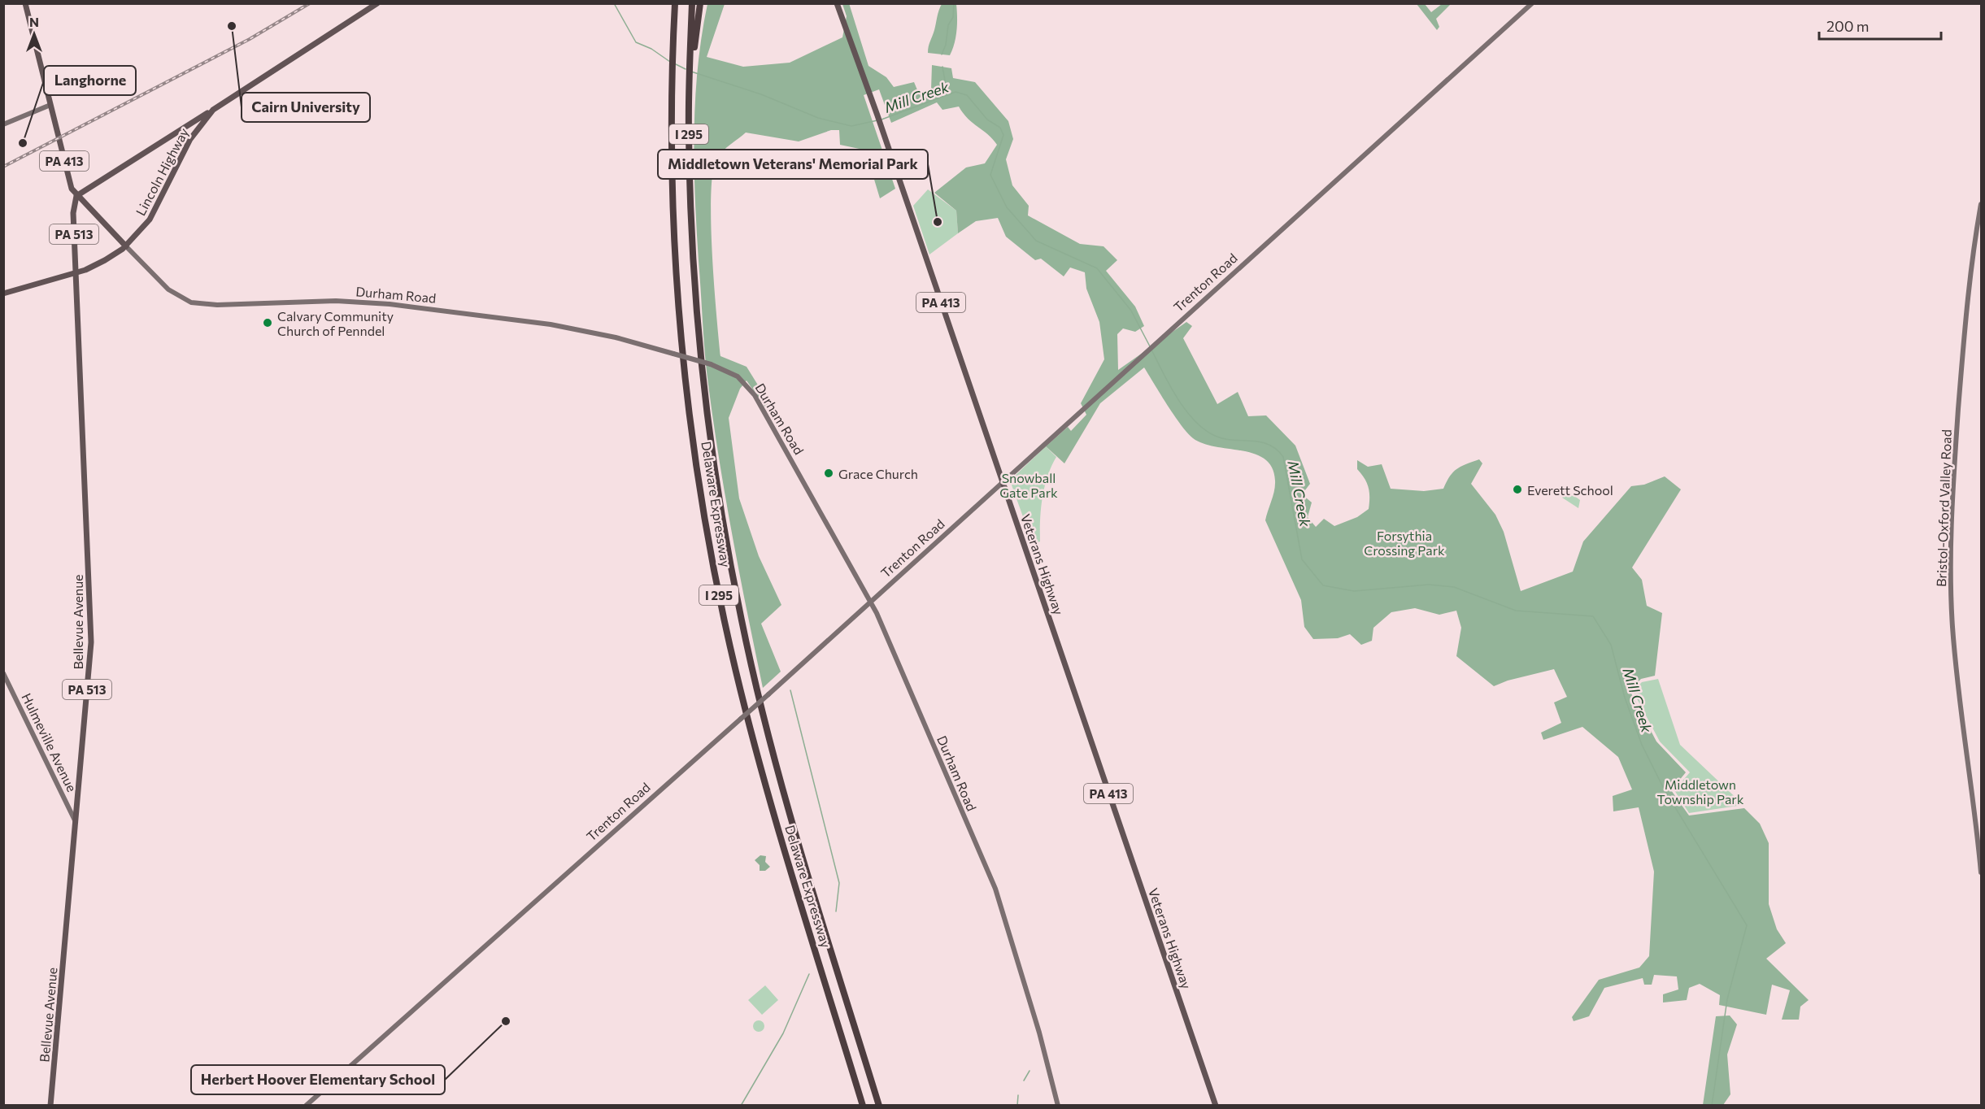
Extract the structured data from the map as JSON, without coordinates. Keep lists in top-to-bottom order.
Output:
{
  "streets": {
    "highway": ["I 295", "Delaware Expressway"],
    "main road": [
      "PA 413",
      "Lincoln Highway",
      "PA 513",
      "Trenton Road",
      "Durham Road",
      "Bristol-Oxford Valley Road",
      "Veterans Highway",
      "Bellevue Avenue",
      "Hulmeville Avenue"
    ]
  },
  "crossings": [
    ["PA 413", "Lincoln Highway"],
    ["PA 413", "Durham Road"],
    ["PA 413", "Bellevue Avenue"],
    ["Lincoln Highway", "Durham Road"],
    ["Lincoln Highway", "Bellevue Avenue"],
    ["Trenton Road", "Durham Road"],
    ["Trenton Road", "Veterans Highway"],
    ["Durham Road", "Bellevue Avenue"],
    ["Bellevue Avenue", "Hulmeville Avenue"]
  ],
  "water": ["Mill Creek"],
  "parks": ["Snowball Gate Park", "Forsythia Crossing Park", "Middletown Township Park"],
  "places": [
    "Cairn University",
    "Langhorne",
    "Middletown Veterans' Memorial Park",
    "Calvary Community Church of Penndel",
    "Grace Church",
    "Everett School",
    "Herbert Hoover Elementary School"
  ],
  "scale_bar": "200 m",
  "north": "top"
}
